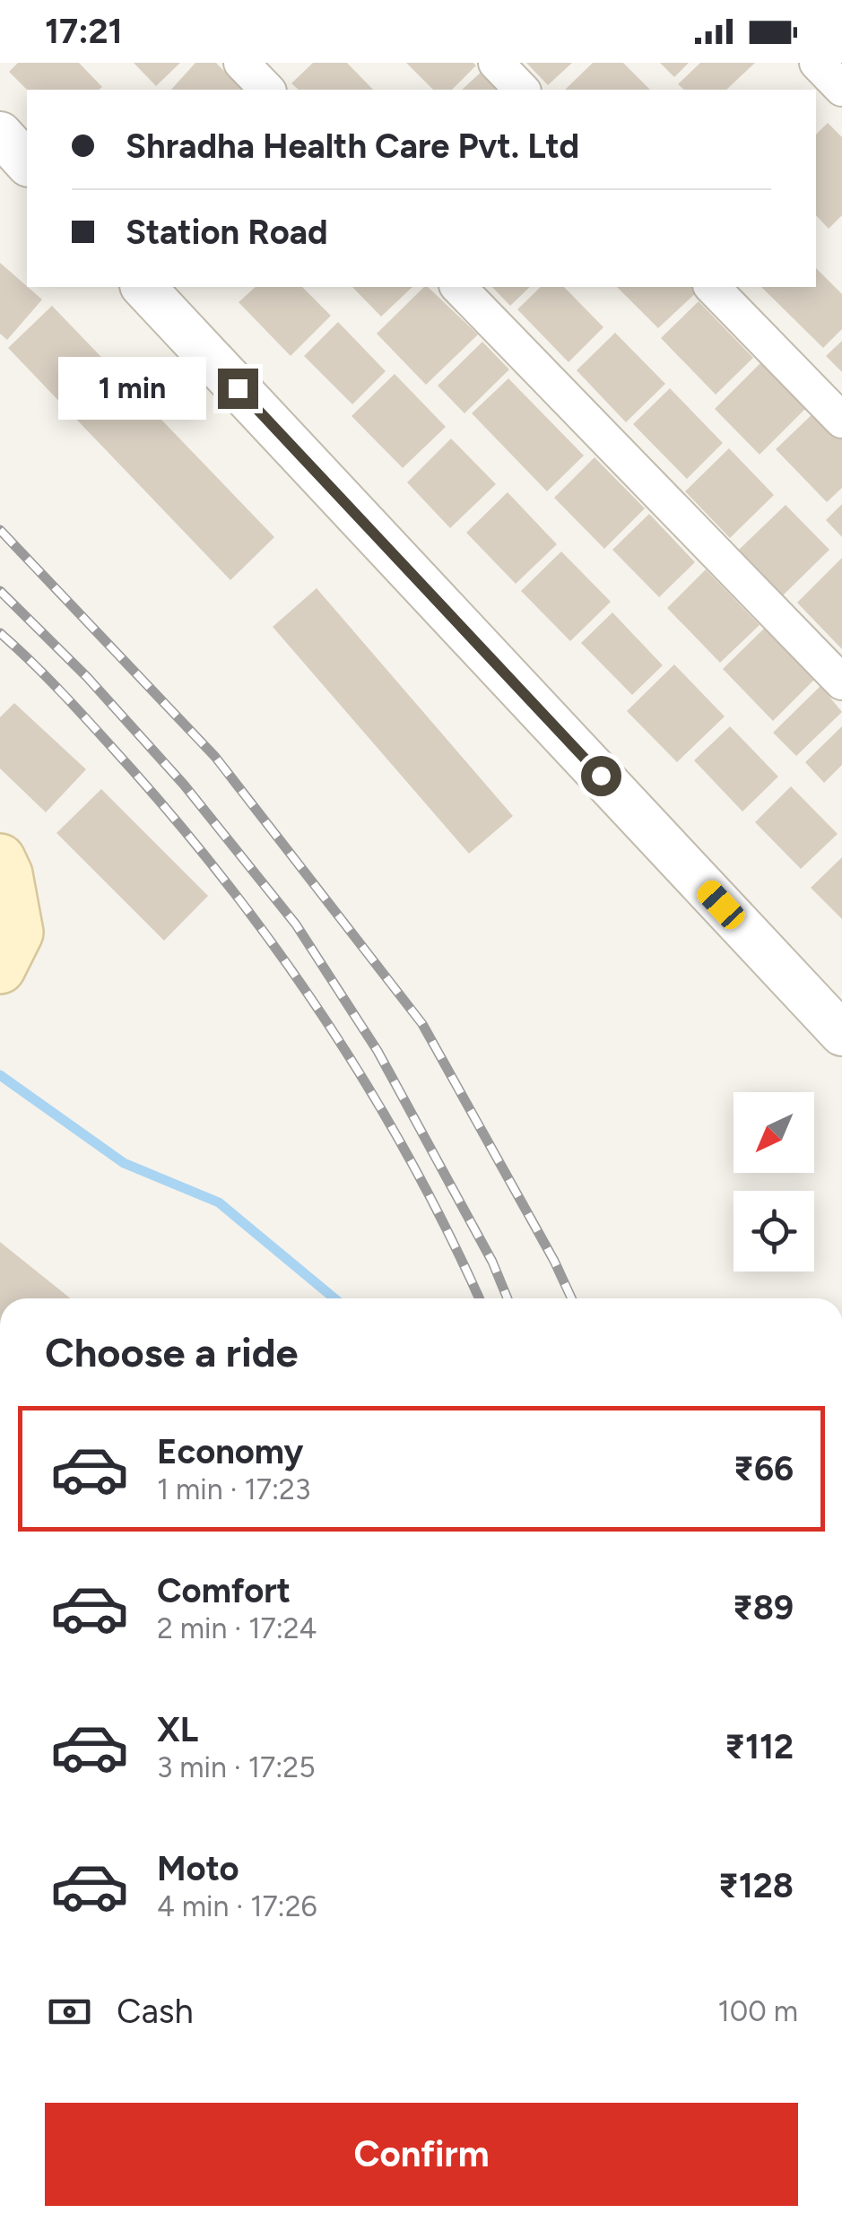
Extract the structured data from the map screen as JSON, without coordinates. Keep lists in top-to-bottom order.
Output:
{
  "north": "bottom left",
  "page": {
    "status": "17:21",
    "banner": ["Shradha Health Care Pvt. Ltd", "Station Road"],
    "bubble": "1 min",
    "heading": "Choose a ride",
    "list": [
      {
        "name": "Economy",
        "note": "1 min · 17:23",
        "value": "₹66"
      },
      {
        "name": "Comfort",
        "note": "2 min · 17:24",
        "value": "₹89"
      },
      {
        "name": "XL",
        "note": "3 min · 17:25",
        "value": "₹112"
      },
      {
        "name": "Moto",
        "note": "4 min · 17:26",
        "value": "₹128"
      }
    ],
    "pay": ["Cash", "100 m"],
    "buttons": "Confirm"
  }
}
